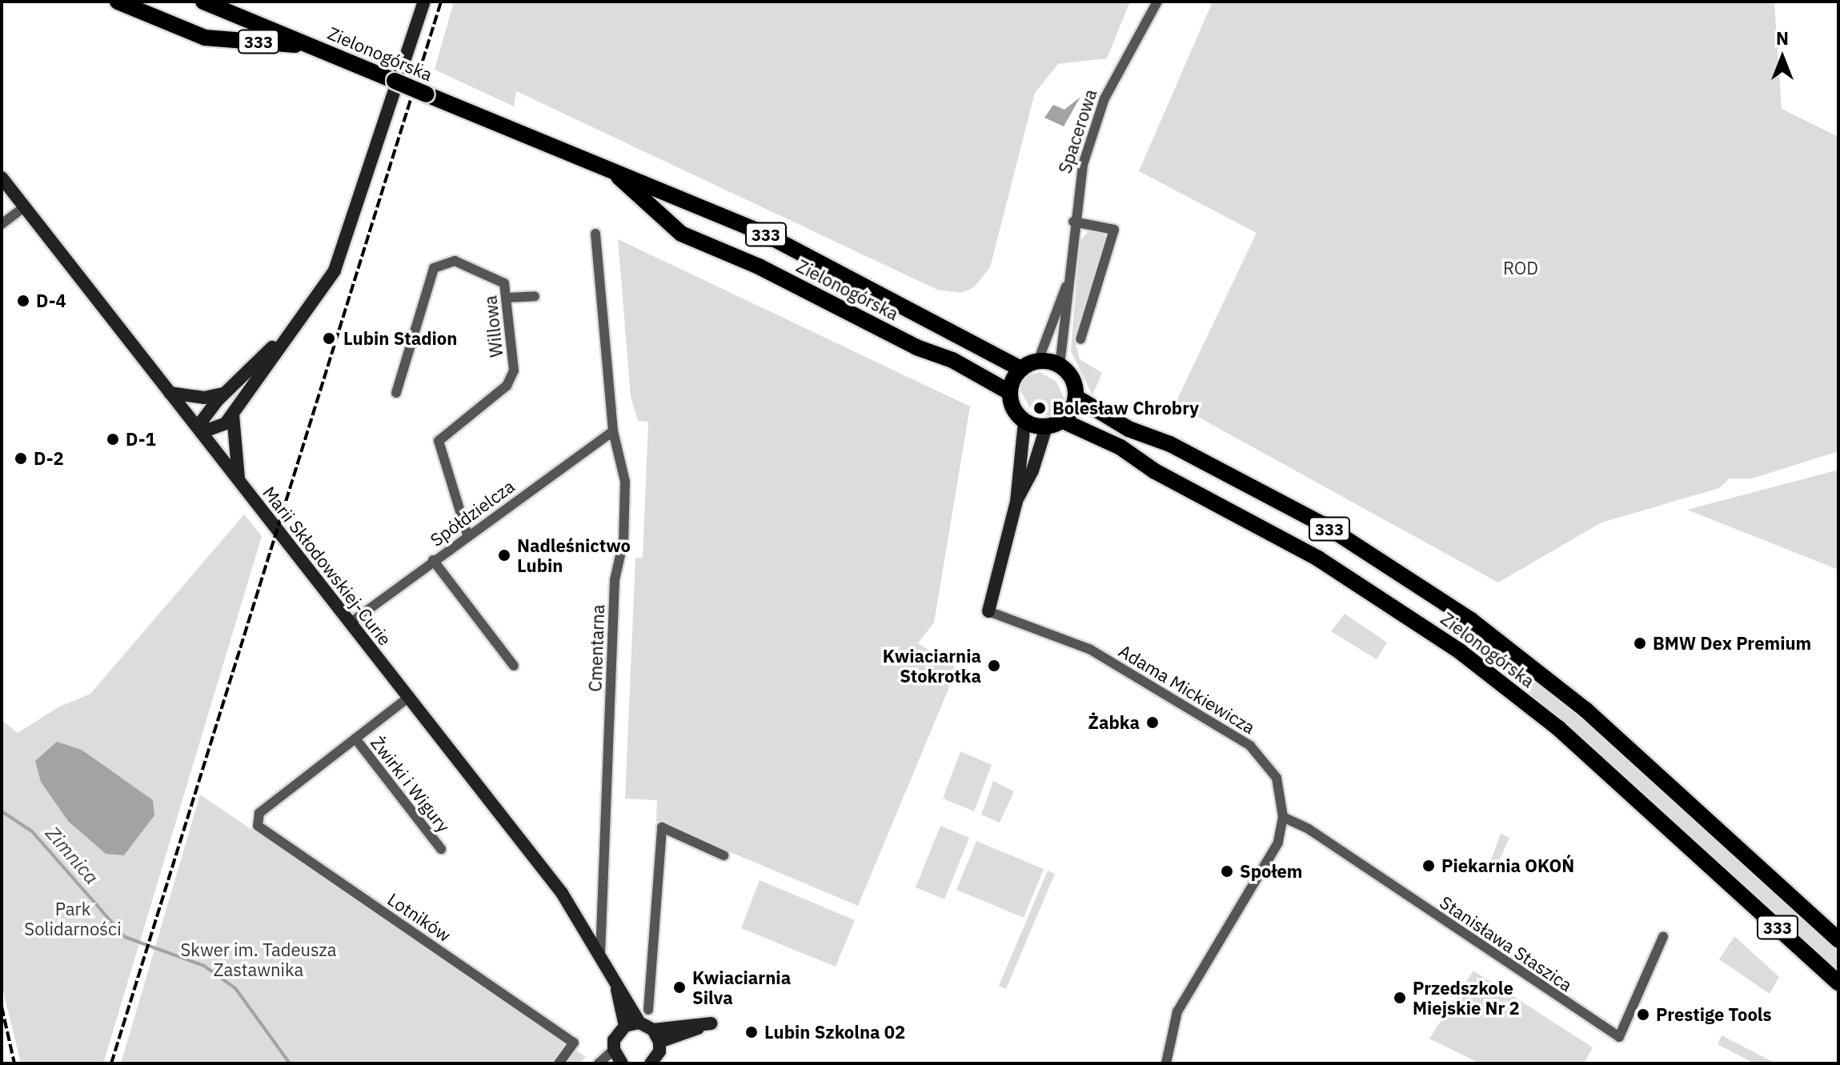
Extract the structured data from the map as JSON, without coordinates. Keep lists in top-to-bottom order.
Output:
{
  "streets": {
    "main road": ["333", "Zielonogórska"],
    "street": [
      "Spacerowa",
      "Willowa",
      "Spółdzielcza",
      "Marii Skłodowskiej-Curie",
      "Cmentarna",
      "Adama Mickiewicza",
      "Żwirki i Wigury",
      "Lotników",
      "Stanisława Staszica"
    ]
  },
  "crossings": [
    ["Zielonogórska", "Spacerowa"],
    ["Willowa", "Spółdzielcza"],
    ["Spółdzielcza", "Marii Skłodowskiej-Curie"],
    ["Spółdzielcza", "Cmentarna"],
    ["Marii Skłodowskiej-Curie", "Cmentarna"],
    ["Marii Skłodowskiej-Curie", "Żwirki i Wigury"],
    ["Adama Mickiewicza", "Stanisława Staszica"],
    ["Żwirki i Wigury", "Lotników"]
  ],
  "water": ["Zimnica"],
  "parks": ["ROD", "Park Solidarności", "Skwer im. Tadeusza Zastawnika"],
  "places": [
    "D-4",
    "Lubin Stadion",
    "Bolesław Chrobry",
    "D-1",
    "D-2",
    "Nadleśnictwo Lubin",
    "BMW Dex Premium",
    "Kwiaciarnia Stokrotka",
    "Żabka",
    "Piekarnia OKOŃ",
    "Społem",
    "Kwiaciarnia Silva",
    "Przedszkole Miejskie Nr 2",
    "Prestige Tools",
    "Lubin Szkolna 02"
  ],
  "north": "top"
}
